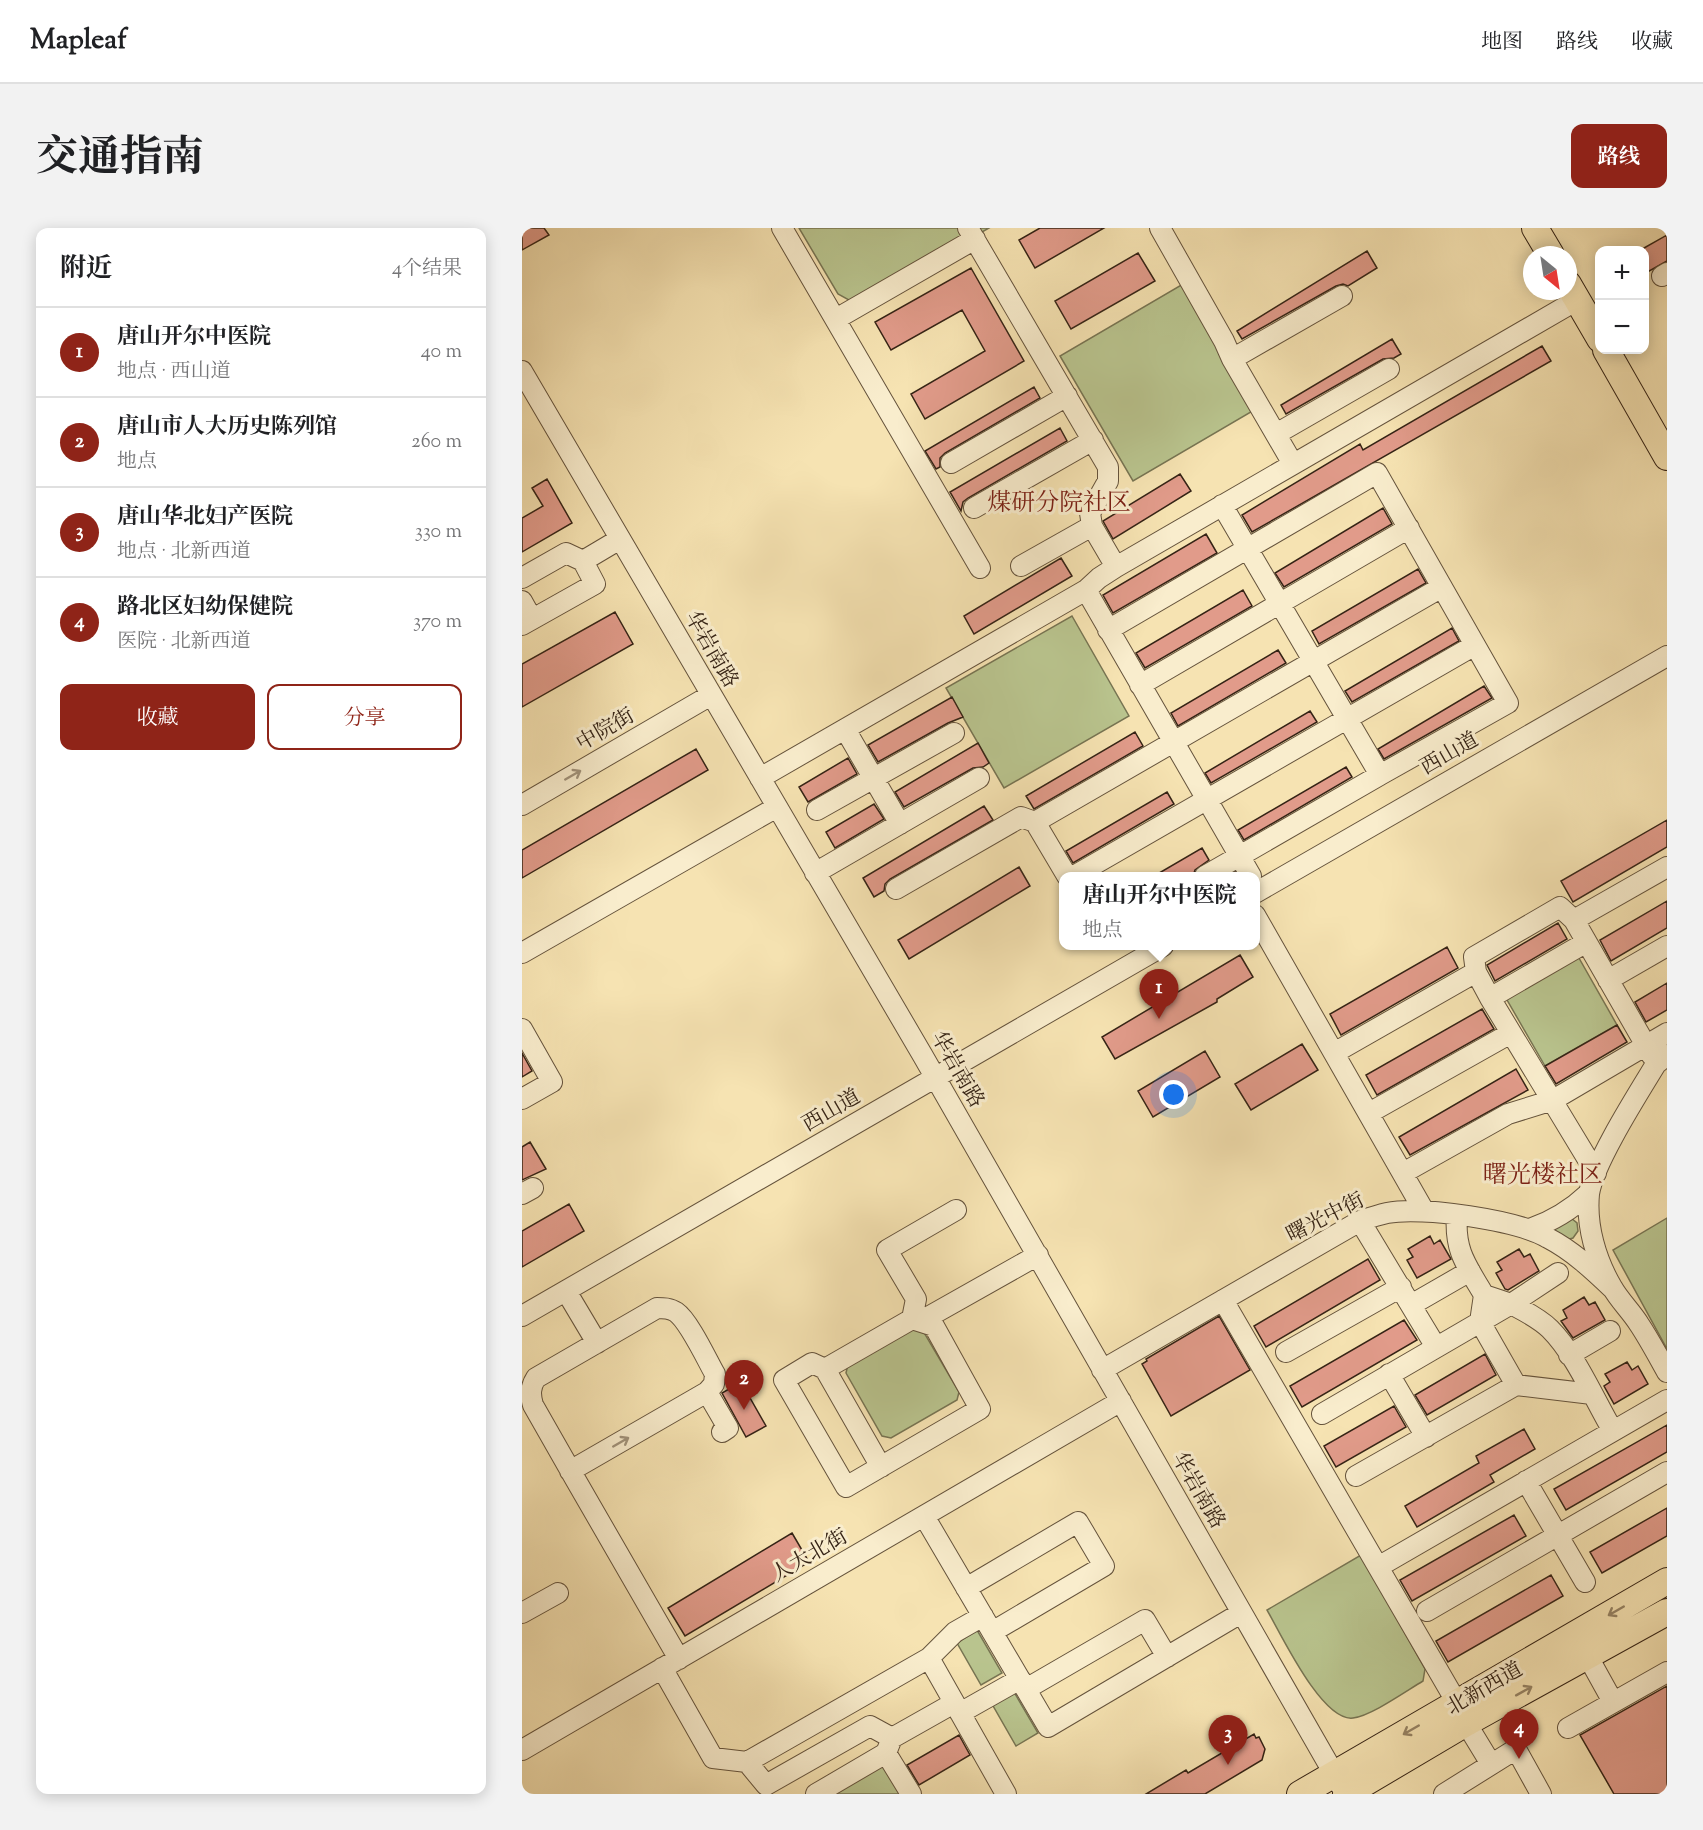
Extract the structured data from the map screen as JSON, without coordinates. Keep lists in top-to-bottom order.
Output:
{
  "streets": {
    "main road": ["北新西道"],
    "street": [
      "华岩南路",
      "中院街",
      "西山道",
      "曙光中街",
      "人大北街"
    ]
  },
  "crossings": [
    ["华岩南路", "中院街"],
    ["华岩南路", "西山道"],
    ["华岩南路", "曙光中街"],
    ["华岩南路", "人大北街"],
    ["华岩南路", "北新西道"]
  ],
  "districts": ["煤研分院社区", "曙光楼社区"],
  "north": "bottom right",
  "page": {
    "header": "Mapleaf",
    "nav": ["地图", "路线", "收藏"],
    "title": "交通指南",
    "buttons": [
      "路线",
      ["收藏", "分享"]
    ],
    "heading": ["附近", "4个结果"],
    "map_buttons": ["+", "−"],
    "list": [
      {
        "mark": "1",
        "name": "唐山开尔中医院",
        "note": "地点 · 西山道",
        "value": "40 m"
      },
      {
        "mark": "2",
        "name": "唐山市人大历史陈列馆",
        "note": "地点",
        "value": "260 m"
      },
      {
        "mark": "3",
        "name": "唐山华北妇产医院",
        "note": "地点 · 北新西道",
        "value": "330 m"
      },
      {
        "mark": "4",
        "name": "路北区妇幼保健院",
        "note": "医院 · 北新西道",
        "value": "370 m"
      }
    ],
    "popup": ["唐山开尔中医院", "地点"],
    "pins": [
      "1",
      "2",
      "4",
      "3"
    ]
  }
}
